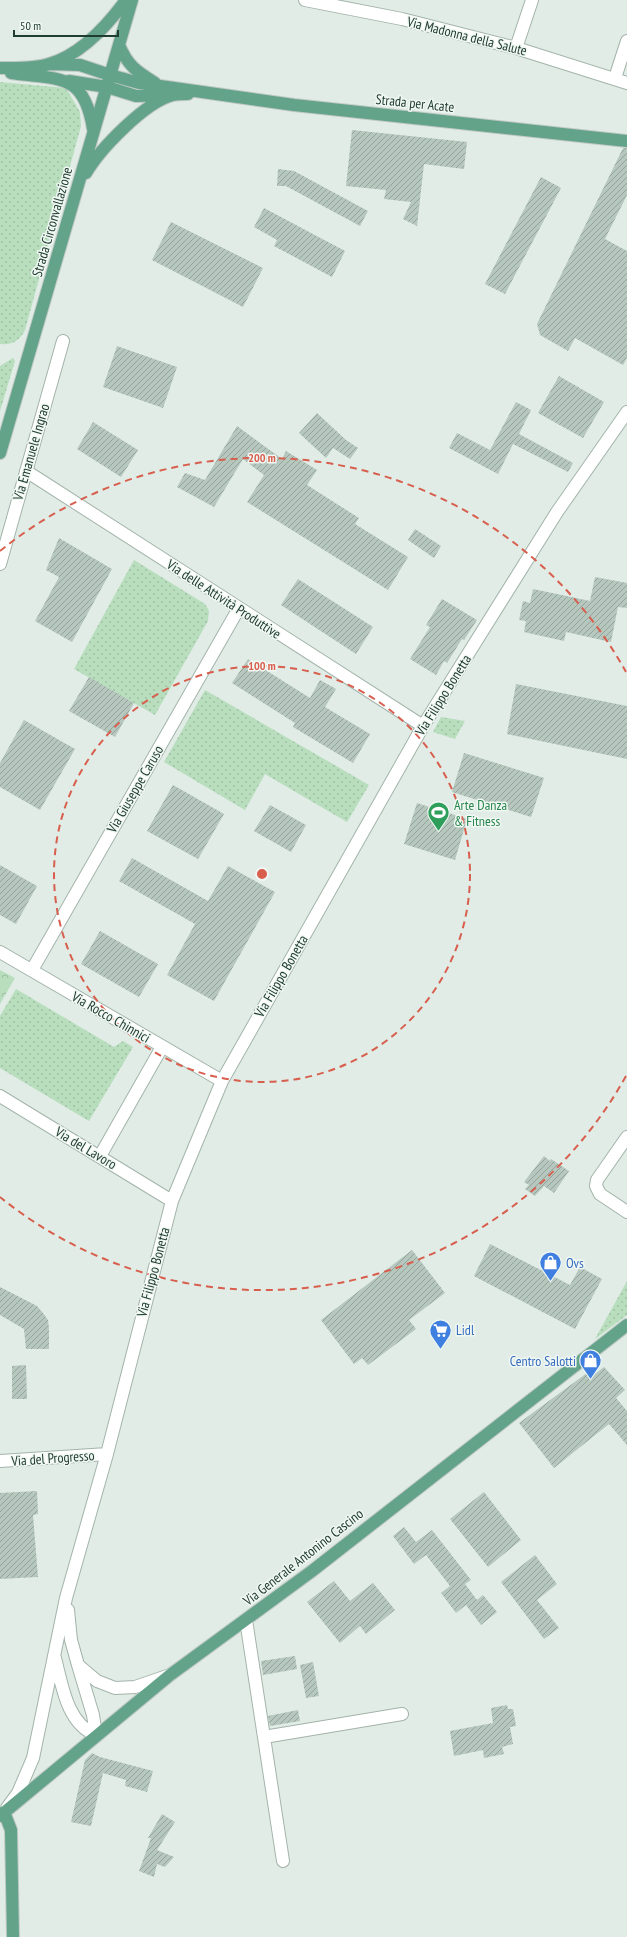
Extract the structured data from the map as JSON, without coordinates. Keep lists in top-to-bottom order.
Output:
{
  "streets": {
    "main road": ["Strada per Acate", "Strada Circonvallazione", "Via Generale Antonino Cascino"],
    "street": [
      "Via Madonna della Salute",
      "Via Emanuele Ingrao",
      "Via delle Attività Produttive",
      "Via Filippo Bonetta",
      "Via Giuseppe Caruso",
      "Via Rocco Chinnici",
      "Via del Lavoro",
      "Via del Progresso"
    ]
  },
  "crossings": [
    ["Via Emanuele Ingrao", "Via delle Attività Produttive"],
    ["Via delle Attività Produttive", "Via Filippo Bonetta"],
    ["Via delle Attività Produttive", "Via Giuseppe Caruso"],
    ["Via Filippo Bonetta", "Via Rocco Chinnici"],
    ["Via Filippo Bonetta", "Via del Lavoro"],
    ["Via Filippo Bonetta", "Via del Progresso"],
    ["Via Filippo Bonetta", "Via Generale Antonino Cascino"],
    ["Via Giuseppe Caruso", "Via Rocco Chinnici"]
  ],
  "places": {
    "sports": ["Arte Danza & Fitness"],
    "shop": ["Ovs", "Centro Salotti"],
    "supermarket": ["Lidl"]
  },
  "scale_bar": "50 m",
  "rings": ["200 m", "100 m"]
}
